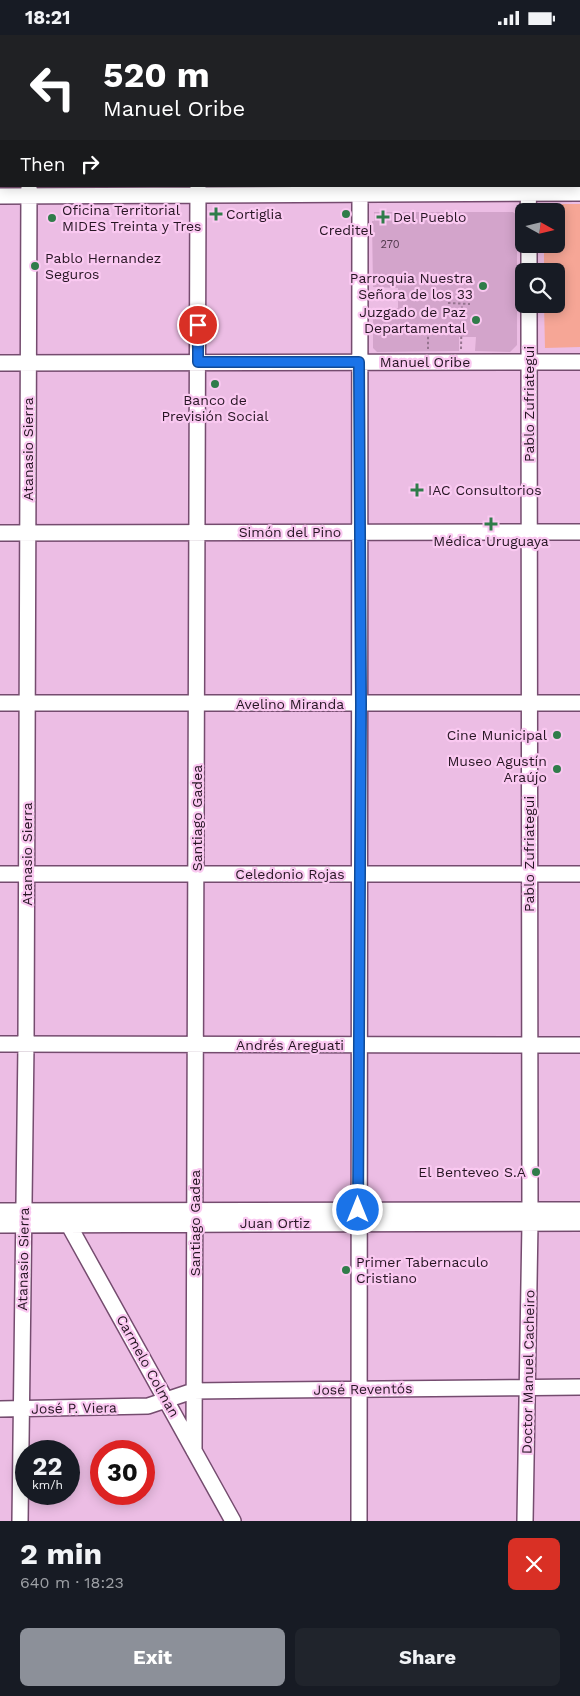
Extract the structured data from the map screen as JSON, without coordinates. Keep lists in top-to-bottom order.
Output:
{
  "streets": {
    "street": [
      "Manuel Oribe",
      "Pablo Zufriategui",
      "Atanasio Sierra",
      "Simón del Pino",
      "Avelino Miranda",
      "Santiago Gadea",
      "Celedonio Rojas",
      "Andrés Areguati",
      "Juan Ortiz",
      "Carmelo Colman",
      "Doctor Manuel Cacheiro",
      "José Reventós",
      "José P. Viera"
    ]
  },
  "crossings": [
    ["Manuel Oribe", "Pablo Zufriategui"],
    ["Manuel Oribe", "Atanasio Sierra"],
    ["Manuel Oribe", "Santiago Gadea"],
    ["Pablo Zufriategui", "Simón del Pino"],
    ["Pablo Zufriategui", "Avelino Miranda"],
    ["Pablo Zufriategui", "Celedonio Rojas"],
    ["Pablo Zufriategui", "Andrés Areguati"],
    ["Pablo Zufriategui", "Juan Ortiz"],
    ["Pablo Zufriategui", "Doctor Manuel Cacheiro"],
    ["Atanasio Sierra", "Simón del Pino"],
    ["Atanasio Sierra", "Avelino Miranda"],
    ["Atanasio Sierra", "Celedonio Rojas"],
    ["Atanasio Sierra", "Andrés Areguati"],
    ["Atanasio Sierra", "Juan Ortiz"],
    ["Atanasio Sierra", "José P. Viera"],
    ["Simón del Pino", "Santiago Gadea"],
    ["Avelino Miranda", "Santiago Gadea"],
    ["Santiago Gadea", "Celedonio Rojas"],
    ["Santiago Gadea", "Andrés Areguati"],
    ["Santiago Gadea", "Juan Ortiz"],
    ["Santiago Gadea", "Carmelo Colman"],
    ["Santiago Gadea", "José Reventós"],
    ["Juan Ortiz", "Carmelo Colman"],
    ["Juan Ortiz", "Doctor Manuel Cacheiro"],
    ["Carmelo Colman", "José Reventós"],
    ["Doctor Manuel Cacheiro", "José Reventós"],
    ["José Reventós", "José P. Viera"]
  ],
  "places": {
    "health": [
      "Cortiglia",
      "Del Pueblo",
      "IAC Consultorios",
      "Médica Uruguaya"
    ],
    "other": [
      "Creditel",
      "Oficina Territorial MIDES Treinta y Tres",
      "Pablo Hernandez Seguros",
      "Parroquia Nuestra Señora de los 33",
      "Juzgado de Paz Departamental",
      "Banco de Previsión Social",
      "Cine Municipal",
      "Museo Agustín Araújo",
      "El Benteveo S.A",
      "Primer Tabernaculo Cristiano"
    ]
  },
  "house_numbers": ["270"],
  "north": "right",
  "page": {
    "status": "18:21",
    "turn": ["520 m", "Manuel Oribe"],
    "then": "Then",
    "speed": "22 km/h",
    "limit": "30",
    "heading": ["2 min", "640 m · 18:23"],
    "buttons": ["Exit", "Share"]
  }
}
